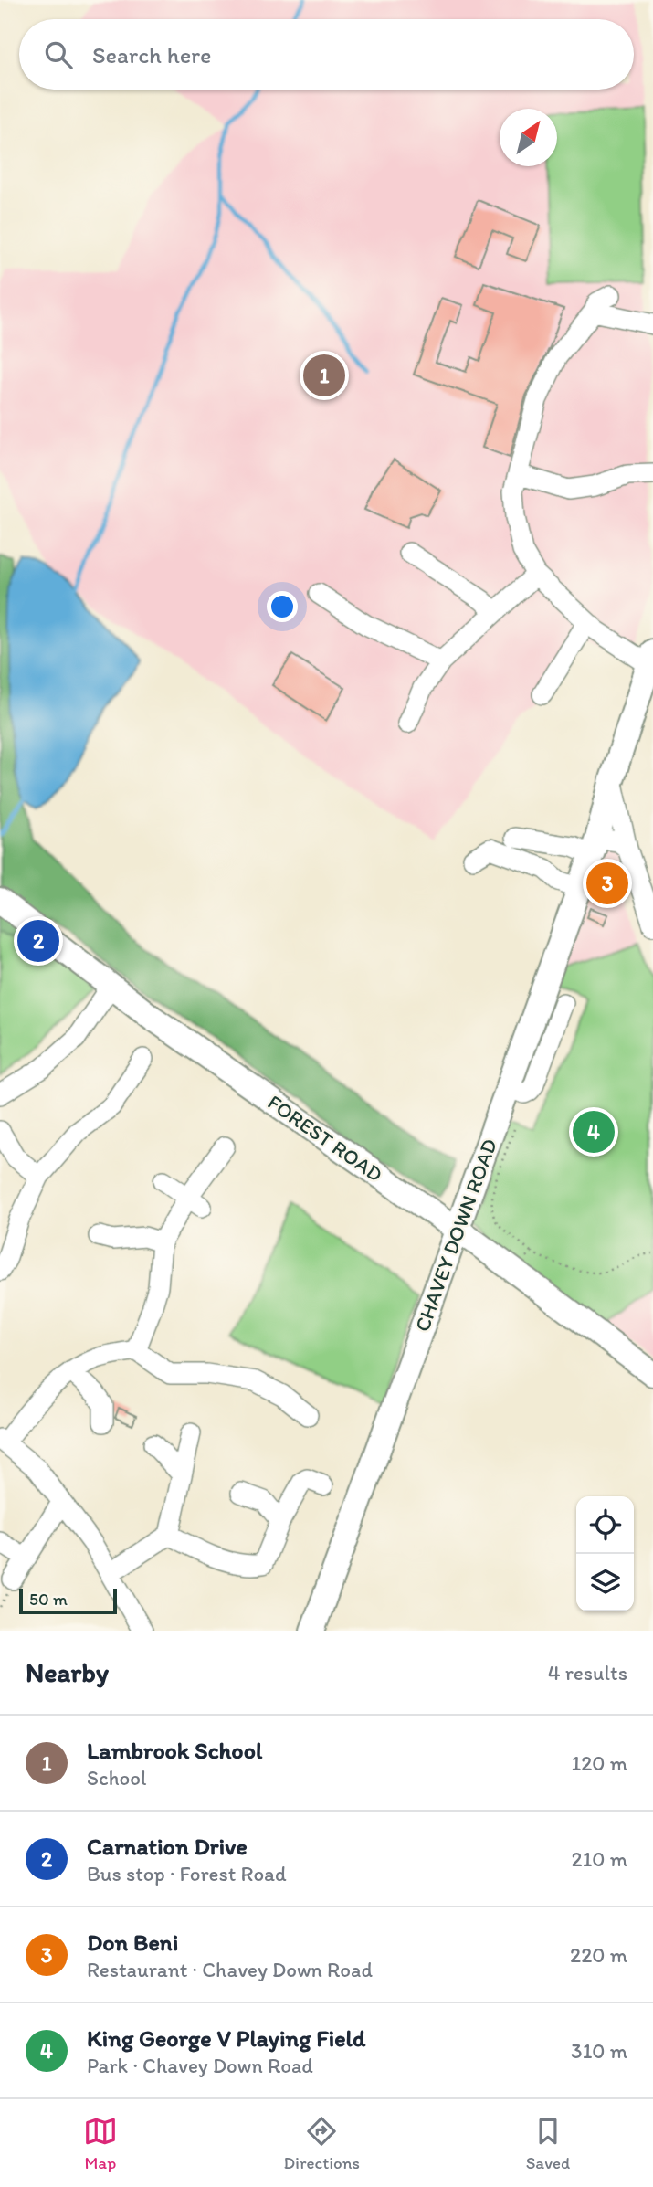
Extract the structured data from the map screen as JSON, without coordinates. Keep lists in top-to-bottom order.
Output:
{
  "streets": {
    "main road": ["FOREST ROAD", "CHAVEY DOWN ROAD"]
  },
  "crossings": [
    ["FOREST ROAD", "CHAVEY DOWN ROAD"]
  ],
  "scale_bar": "50 m",
  "north": "top right",
  "page": {
    "search": "Search here",
    "pins": [
      "1",
      "3",
      "2",
      "4"
    ],
    "scale": "50 m",
    "heading": ["Nearby", "4 results"],
    "list": [
      {
        "mark": "1",
        "name": "Lambrook School",
        "note": "School",
        "value": "120 m"
      },
      {
        "mark": "2",
        "name": "Carnation Drive",
        "note": "Bus stop · Forest Road",
        "value": "210 m"
      },
      {
        "mark": "3",
        "name": "Don Beni",
        "note": "Restaurant · Chavey Down Road",
        "value": "220 m"
      },
      {
        "mark": "4",
        "name": "King George V Playing Field",
        "note": "Park · Chavey Down Road",
        "value": "310 m"
      }
    ],
    "nav": ["Map", "Directions", "Saved"]
  }
}
